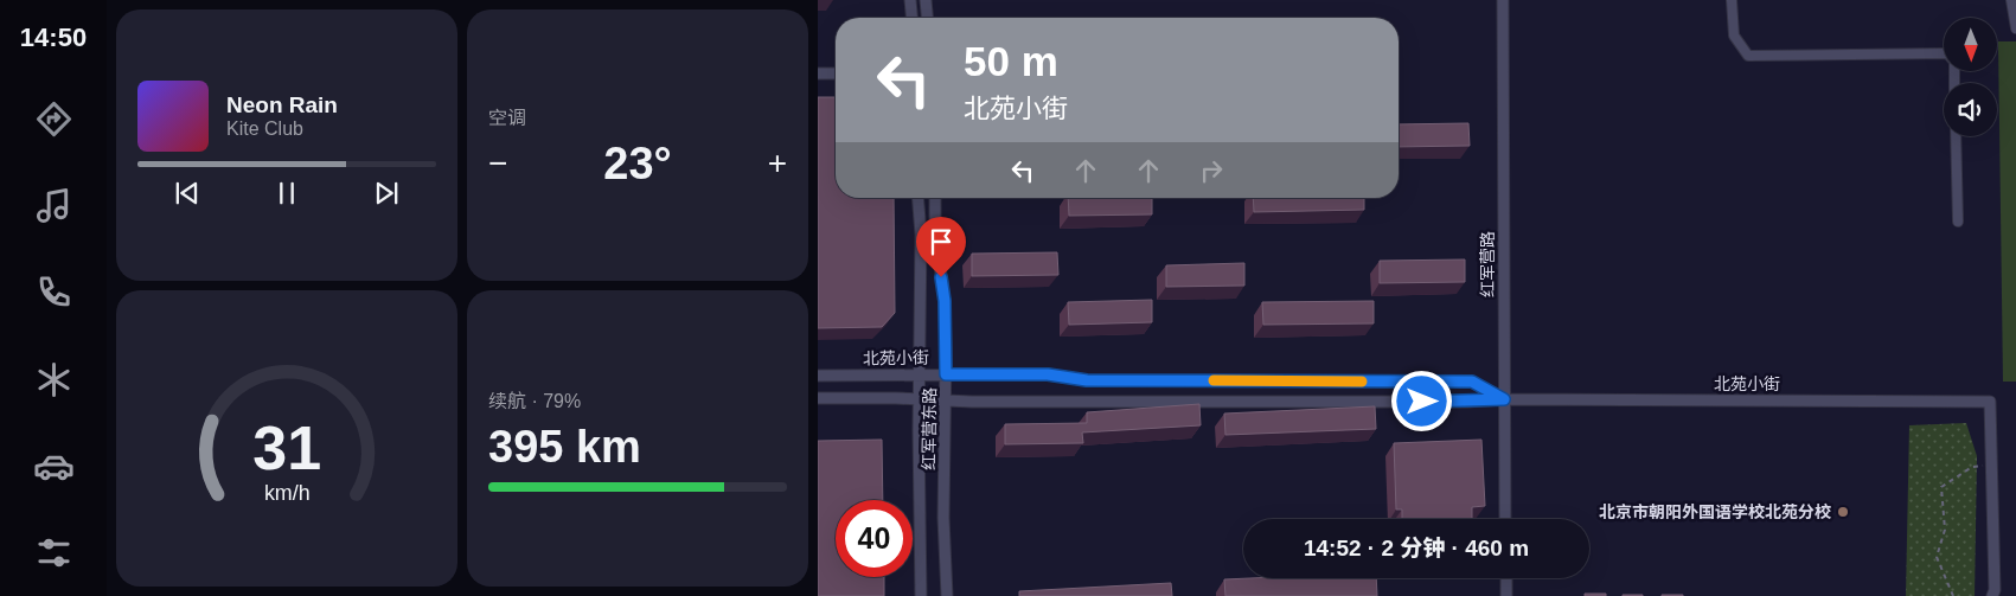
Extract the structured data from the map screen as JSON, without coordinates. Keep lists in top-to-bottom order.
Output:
{
  "streets": {
    "street": ["红军营路", "北苑小街", "红军营东路"]
  },
  "crossings": [
    ["红军营路", "北苑小街"],
    ["北苑小街", "红军营东路"]
  ],
  "places": ["北京市朝阳外国语学校北苑分校"],
  "north": "bottom",
  "page": {
    "tabs": "14:50",
    "tile": [
      "空调",
      ["续航 · 79%", "395 km"]
    ],
    "turn": ["50 m", "北苑小街"],
    "song": ["Neon Rain", "Kite Club"],
    "heat": ["−", "23°", "+"],
    "limit": "40",
    "trip": "14:52 · 2 分钟 · 460 m",
    "gauge": ["31", "km/h"]
  }
}
